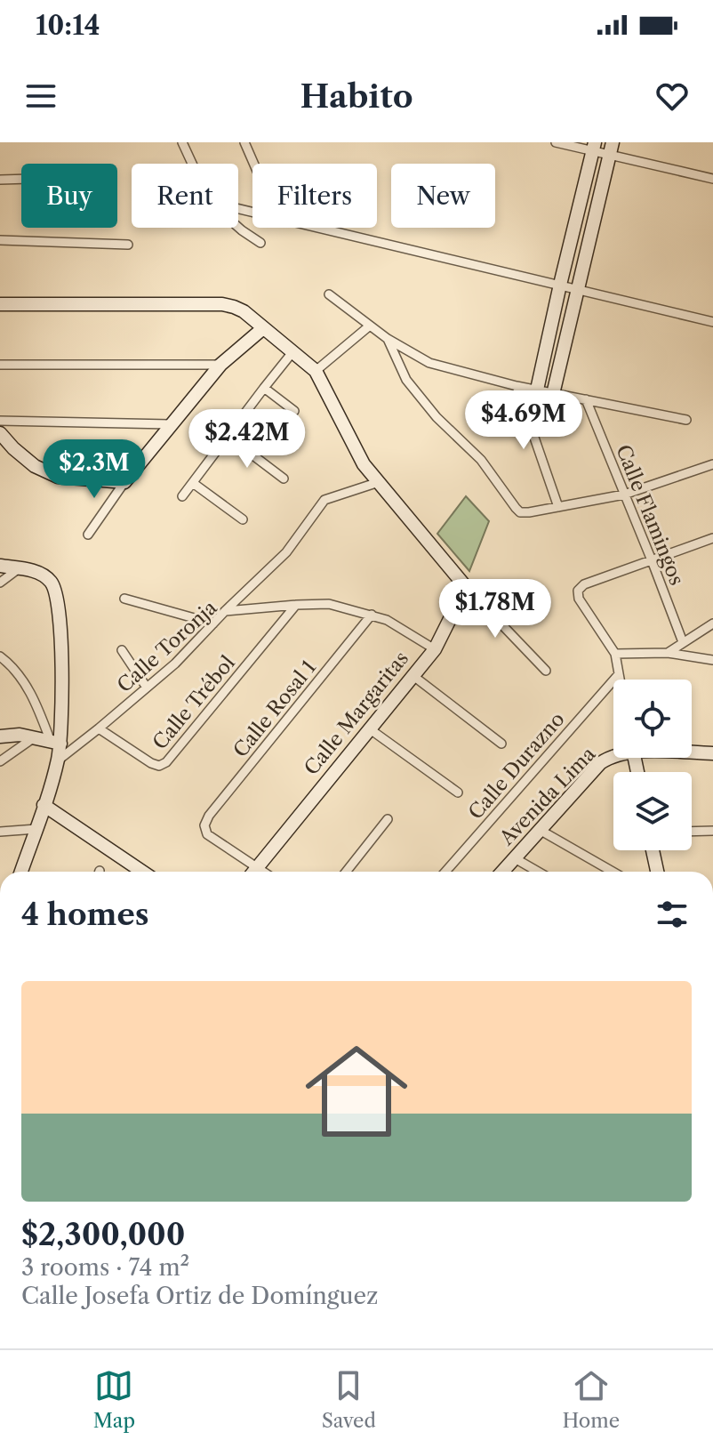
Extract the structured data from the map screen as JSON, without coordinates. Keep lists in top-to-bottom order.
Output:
{
  "streets": {
    "street": [
      "Calle Flamingos",
      "Calle Toronja",
      "Calle Trébol",
      "Calle Rosal 1",
      "Calle Margaritas",
      "Calle Durazno",
      "Avenida Lima"
    ]
  },
  "crossings": [
    ["Calle Toronja", "Calle Trébol"],
    ["Calle Toronja", "Calle Rosal 1"],
    ["Calle Toronja", "Calle Margaritas"],
    ["Calle Rosal 1", "Calle Margaritas"]
  ],
  "page": {
    "status": "10:14",
    "header": "Habito",
    "chip": [
      "Buy",
      "Rent",
      "Filters",
      "New"
    ],
    "price": [
      "$4.69M",
      "$2.42M",
      "$2.3M",
      "$1.78M"
    ],
    "heading": "4 homes",
    "list": [
      {
        "name": "$2,300,000",
        "note": "3 rooms · 74 m² · Calle Josefa Ortiz de Domínguez"
      }
    ],
    "tabs": ["Map", "Saved", "Home"]
  }
}
